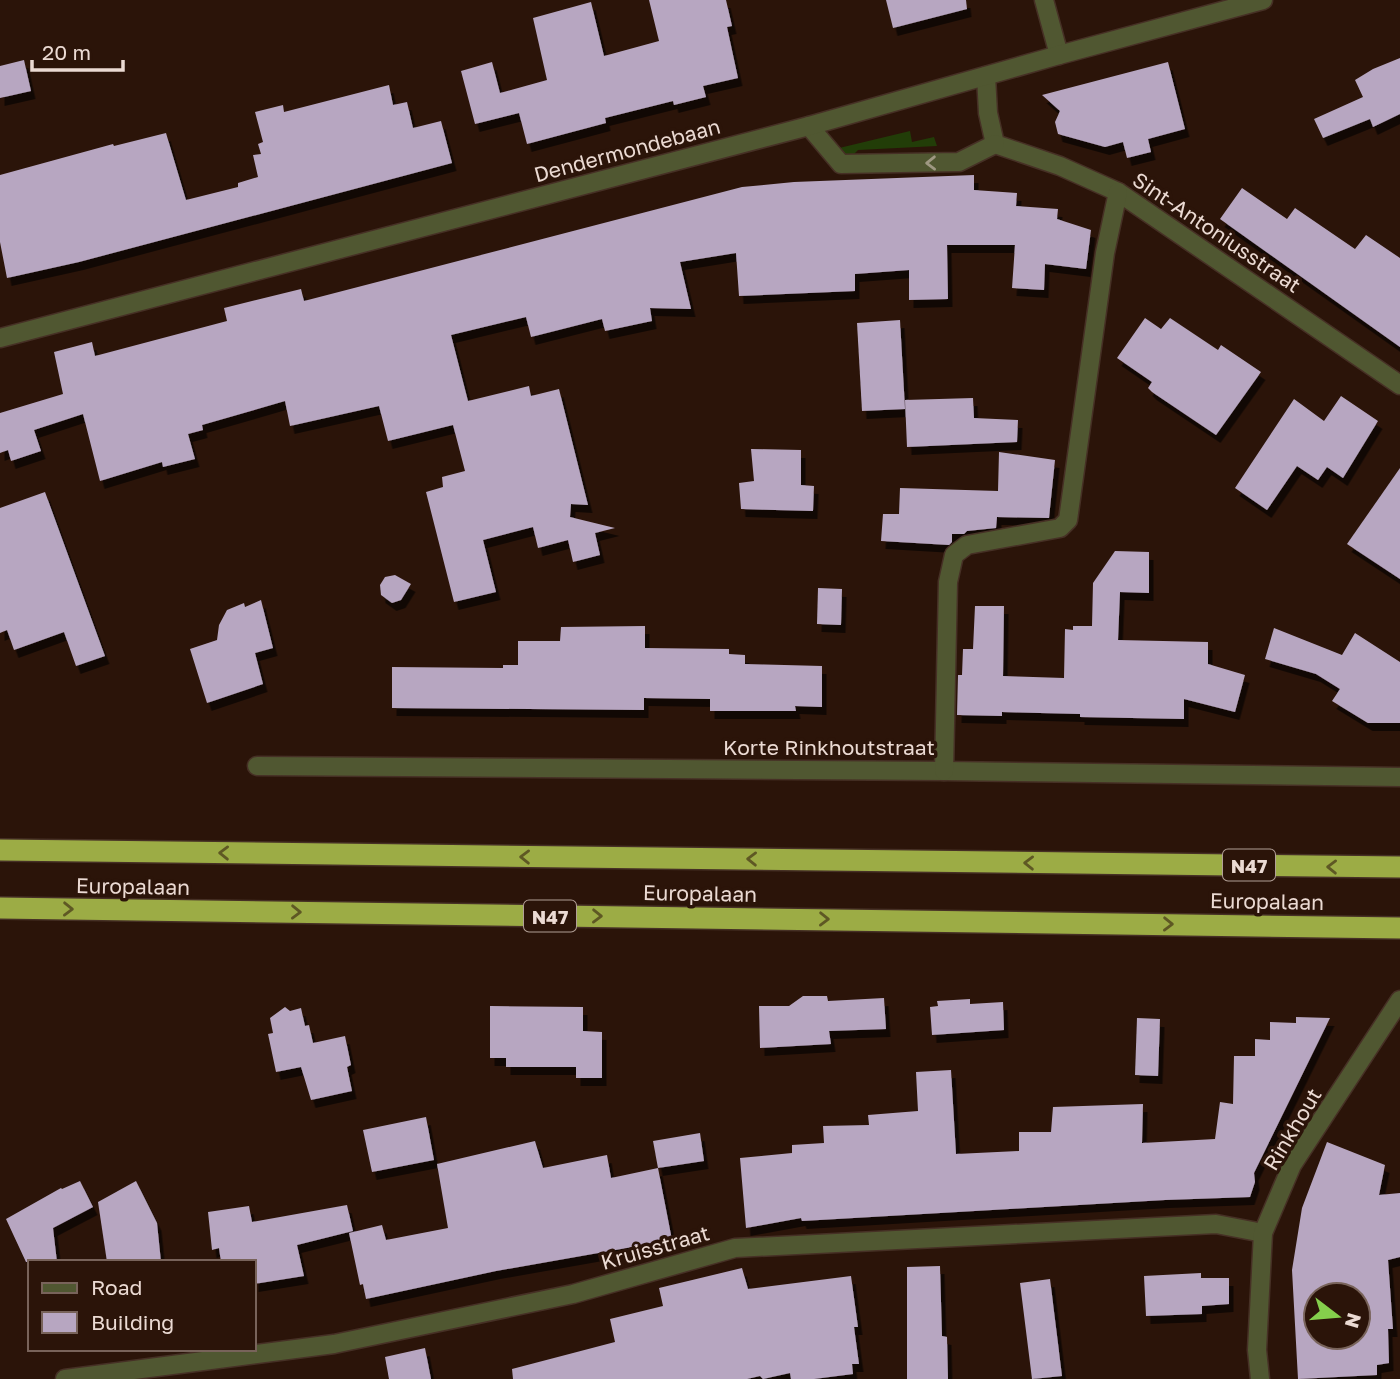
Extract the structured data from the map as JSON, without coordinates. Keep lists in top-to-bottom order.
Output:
{
  "streets": {
    "highway": ["N47", "Europalaan"],
    "street": [
      "Dendermondebaan",
      "Sint-Antoniusstraat",
      "Korte Rinkhoutstraat",
      "Rinkhout",
      "Kruisstraat"
    ]
  },
  "crossings": [
    ["Rinkhout", "Kruisstraat"]
  ],
  "legend": ["Road", "Building"],
  "scale_bar": "20 m",
  "north": "right"
}
